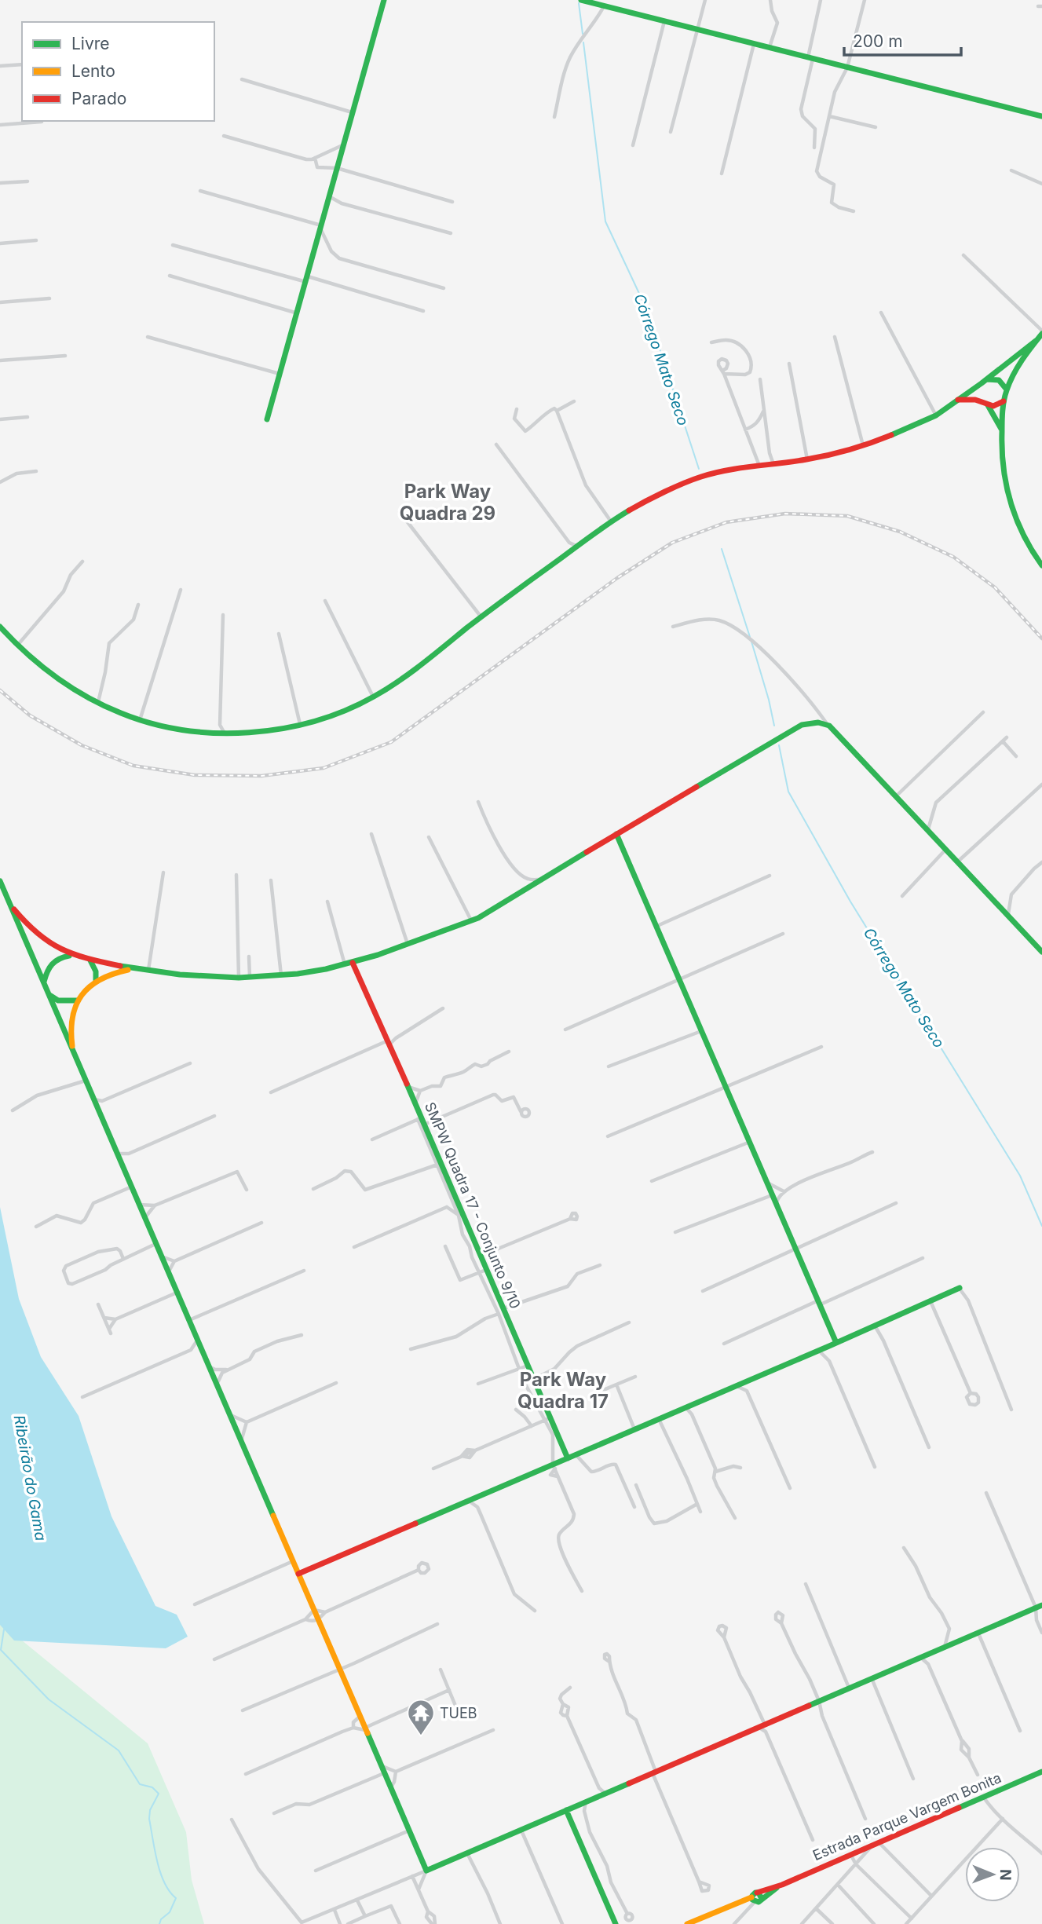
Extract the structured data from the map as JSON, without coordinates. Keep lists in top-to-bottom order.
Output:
{
  "streets": {
    "street": ["SMPW Quadra 17 - Conjunto 9/10", "Estrada Parque Vargem Bonita"]
  },
  "districts": ["Park Way Quadra 29", "Park Way Quadra 17"],
  "water": ["Córrego Mato Seco", "Ribeirão do Gama"],
  "places": {
    "temple": ["TUEB"]
  },
  "legend": ["Livre", "Lento", "Parado"],
  "scale_bar": "200 m",
  "north": "right"
}
